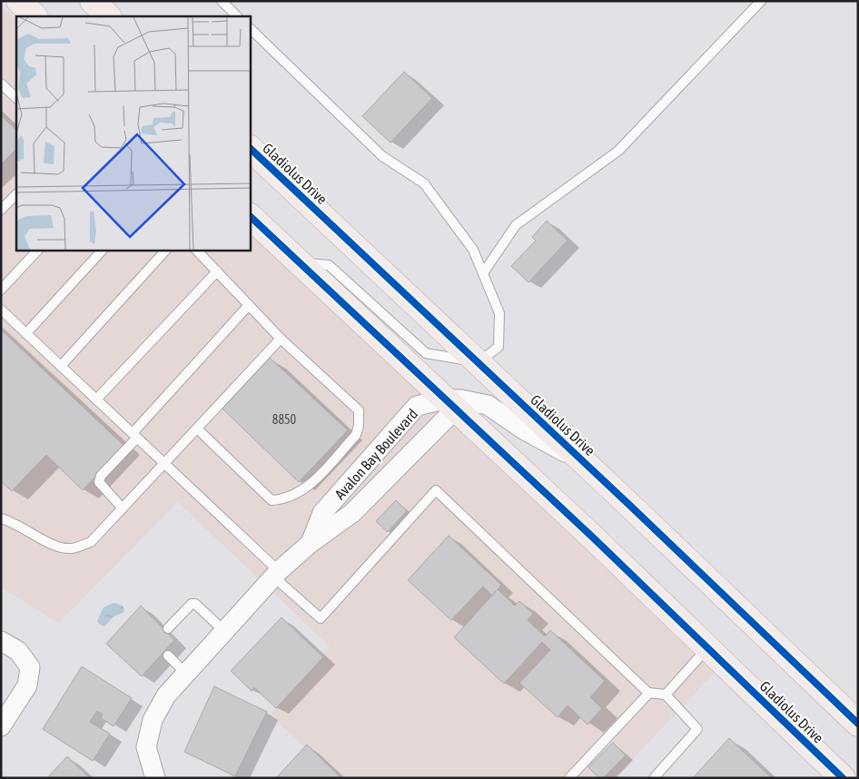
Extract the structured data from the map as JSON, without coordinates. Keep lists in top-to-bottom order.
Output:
{
  "streets": {
    "main road": ["Gladiolus Drive"],
    "street": ["Avalon Bay Boulevard"]
  },
  "crossings": [
    ["Gladiolus Drive", "Avalon Bay Boulevard"]
  ],
  "house_numbers": ["8850"]
}
